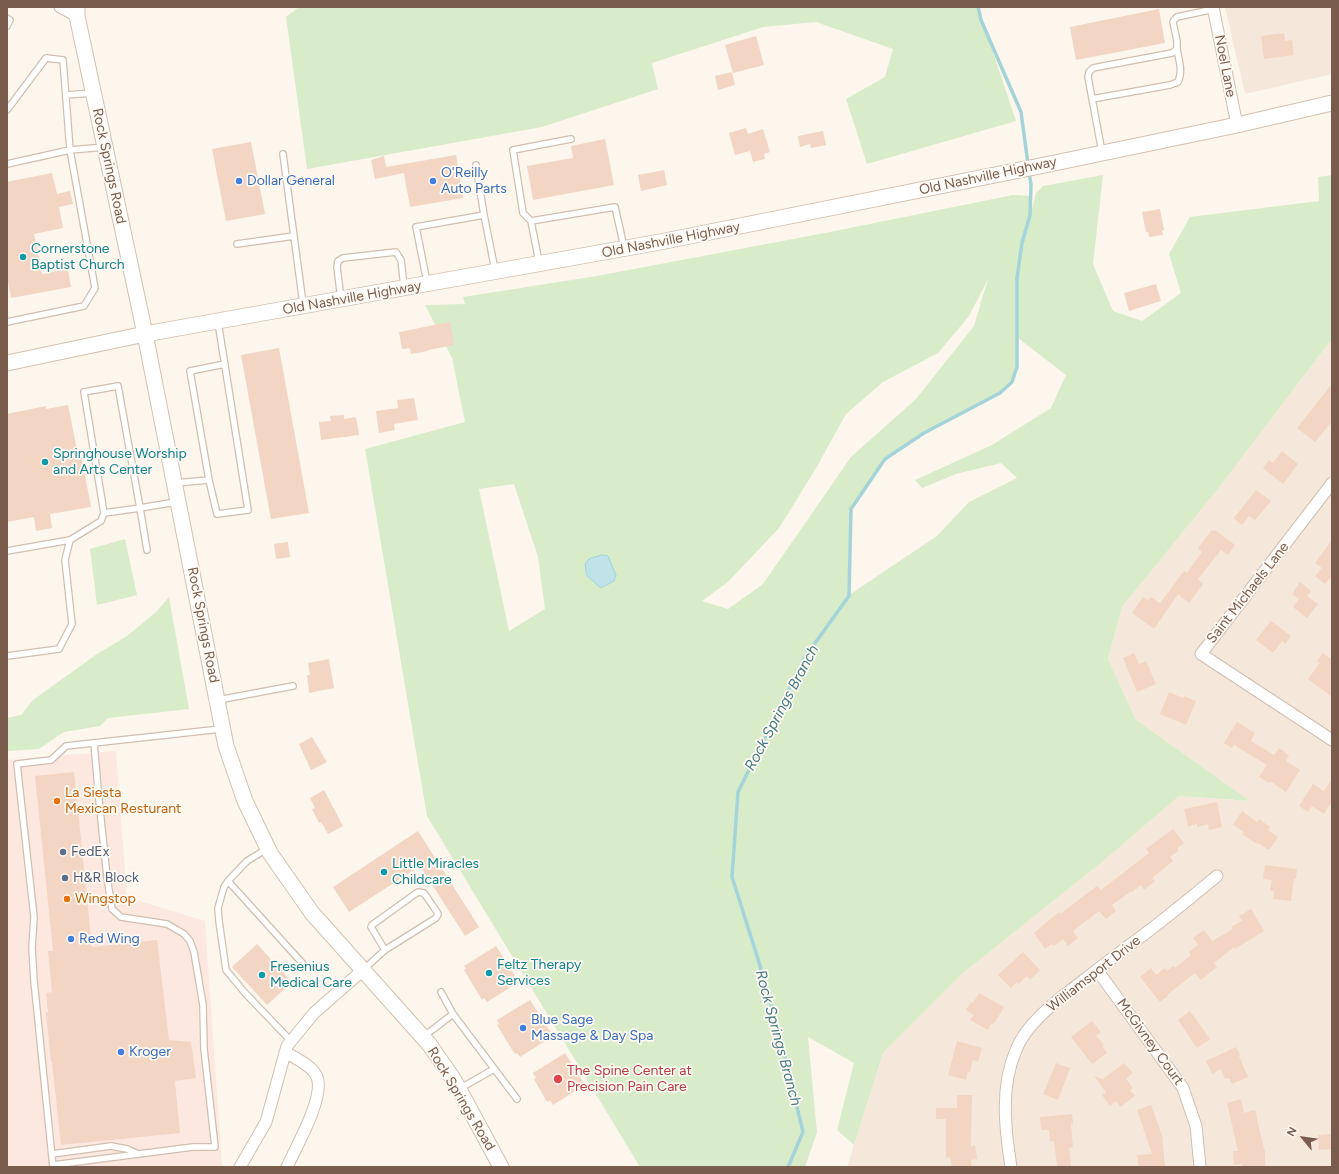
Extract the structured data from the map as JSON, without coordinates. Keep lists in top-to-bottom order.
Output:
{
  "streets": {
    "main road": ["Rock Springs Road", "Old Nashville Highway"],
    "street": [
      "Noel Lane",
      "Saint Michaels Lane",
      "Williamsport Drive",
      "McGivney Court"
    ]
  },
  "crossings": [
    ["Noel Lane", "Old Nashville Highway"],
    ["Rock Springs Road", "Old Nashville Highway"],
    ["Williamsport Drive", "McGivney Court"]
  ],
  "water": ["Rock Springs Branch"],
  "places": [
    "Dollar General",
    "O'Reilly Auto Parts",
    "Cornerstone Baptist Church",
    "Springhouse Worship and Arts Center",
    "La Siesta Mexican Resturant",
    "FedEx",
    "Little Miracles Childcare",
    "H&R Block",
    "Wingstop",
    "Red Wing",
    "Feltz Therapy Services",
    "Fresenius Medical Care",
    "Blue Sage Massage & Day Spa",
    "Kroger",
    "The Spine Center at Precision Pain Care"
  ],
  "north": "top left"
}
